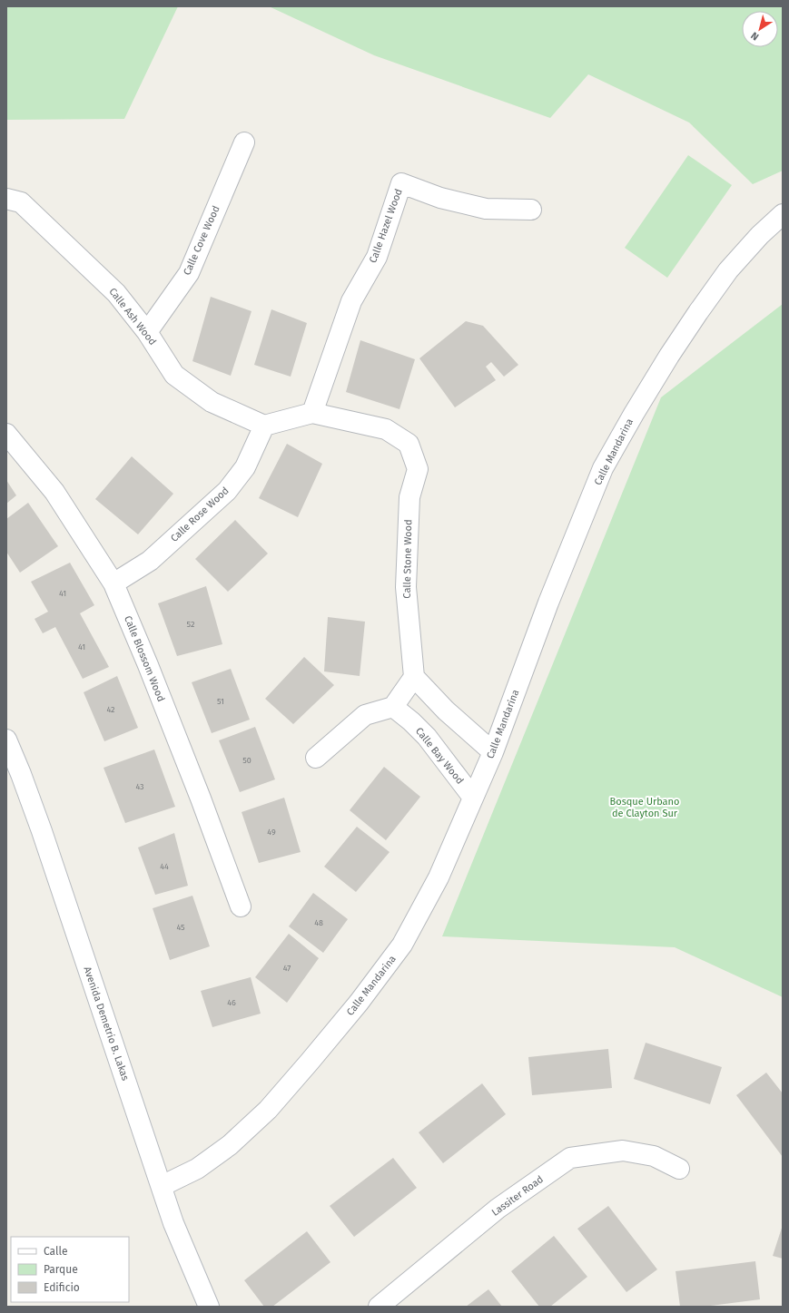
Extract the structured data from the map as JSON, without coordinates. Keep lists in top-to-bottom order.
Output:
{
  "streets": {
    "street": [
      "Calle Hazel Wood",
      "Calle Cove Wood",
      "Calle Ash Wood",
      "Calle Mandarina",
      "Calle Rose Wood",
      "Calle Stone Wood",
      "Calle Blossom Wood",
      "Calle Bay Wood",
      "Avenida Demetrio B. Lakas",
      "Lassiter Road"
    ]
  },
  "crossings": [
    ["Calle Hazel Wood", "Calle Stone Wood"],
    ["Calle Cove Wood", "Calle Ash Wood"],
    ["Calle Ash Wood", "Calle Rose Wood"],
    ["Calle Mandarina", "Calle Bay Wood"],
    ["Calle Mandarina", "Avenida Demetrio B. Lakas"],
    ["Calle Rose Wood", "Calle Blossom Wood"]
  ],
  "parks": ["Bosque Urbano de Clayton Sur"],
  "house_numbers": [
    "41",
    "52",
    "41",
    "51",
    "42",
    "50",
    "43",
    "49",
    "44",
    "48",
    "45",
    "47",
    "46"
  ],
  "legend": ["Calle", "Parque", "Edificio"],
  "north": "bottom left"
}
